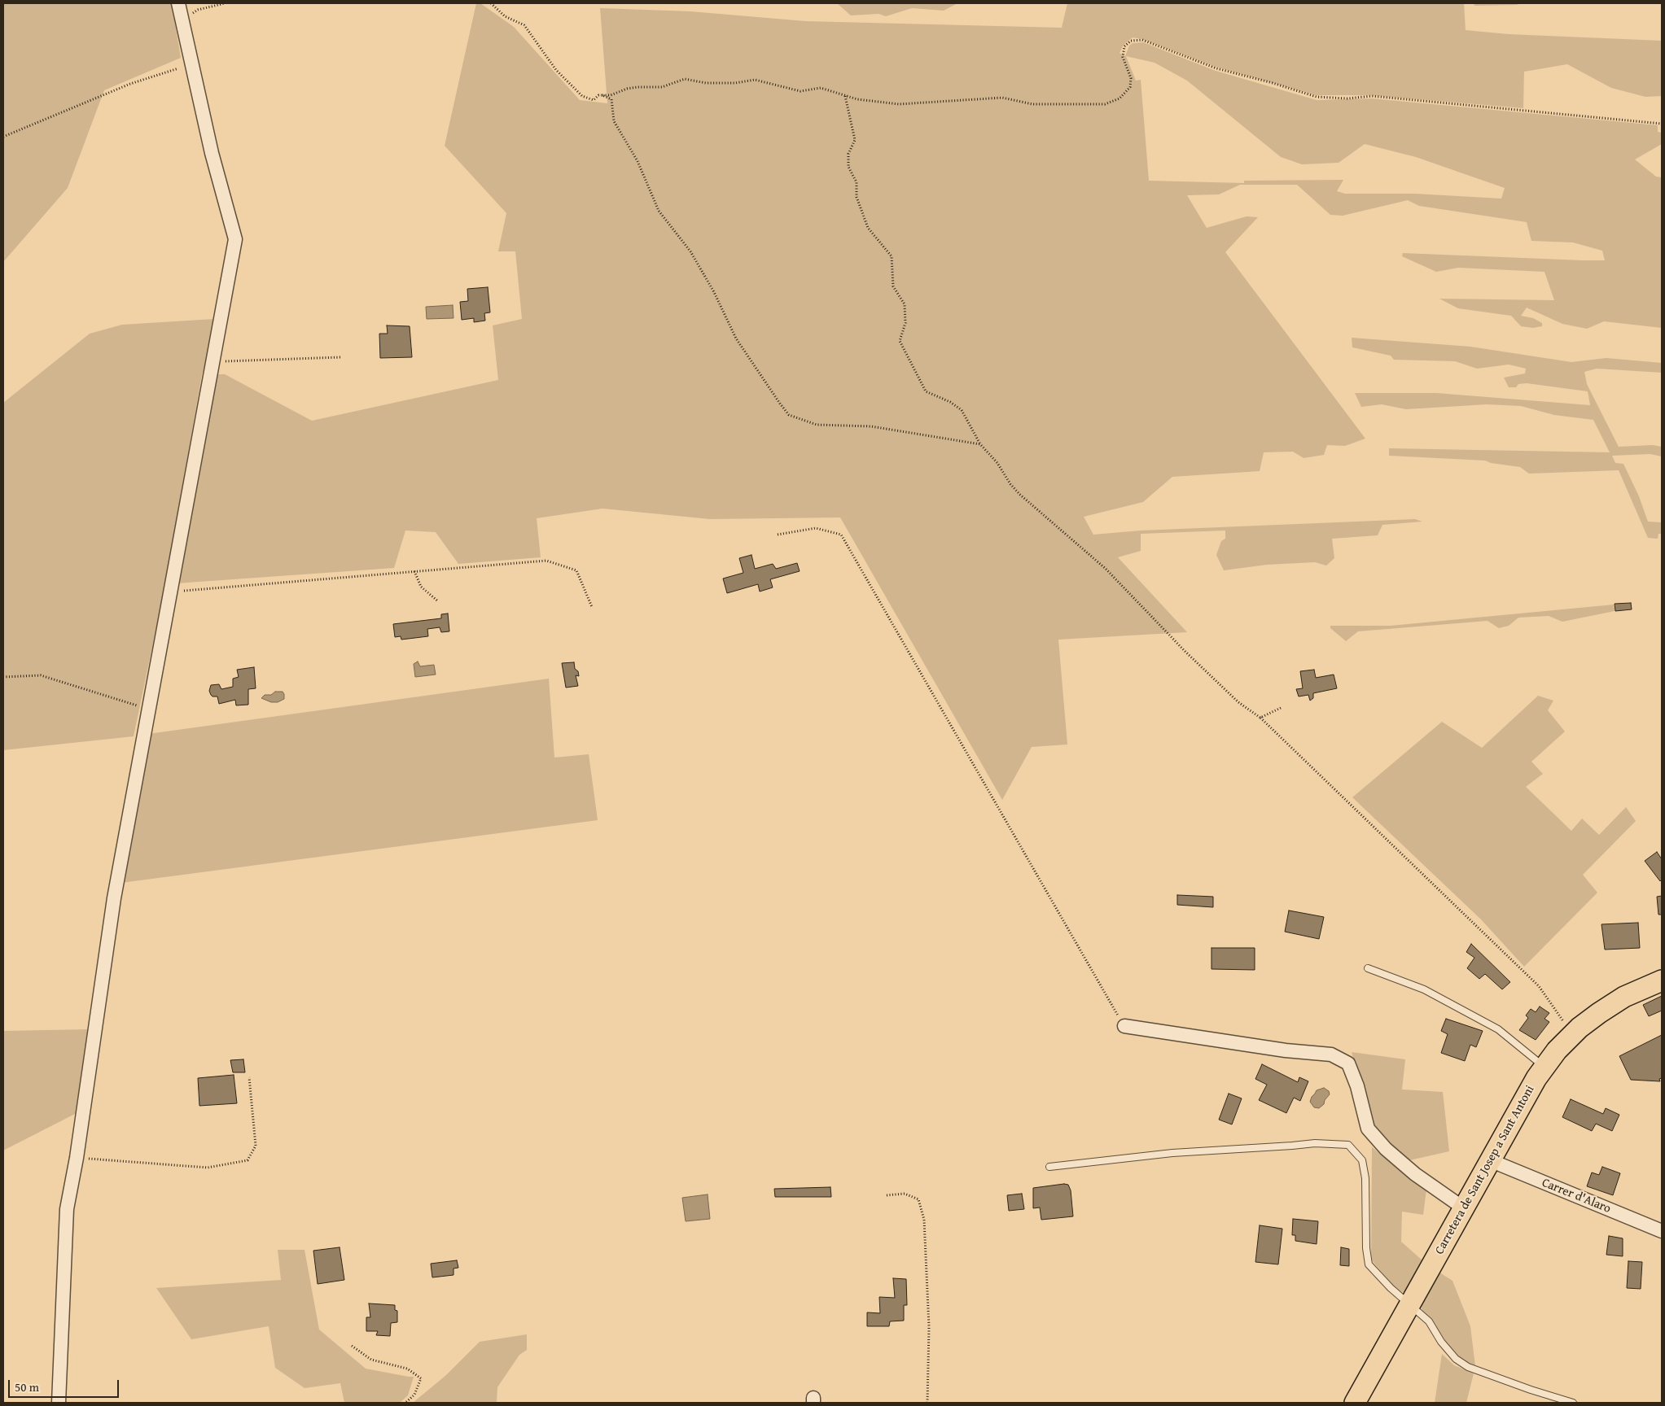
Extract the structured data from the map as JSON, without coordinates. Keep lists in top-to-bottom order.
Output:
{
  "streets": {
    "main road": ["Carretera de Sant Josep a Sant Antoni"],
    "street": ["Carrer d'Alaro"]
  },
  "crossings": [
    ["Carretera de Sant Josep a Sant Antoni", "Carrer d'Alaro"]
  ],
  "scale_bar": "50 m"
}
